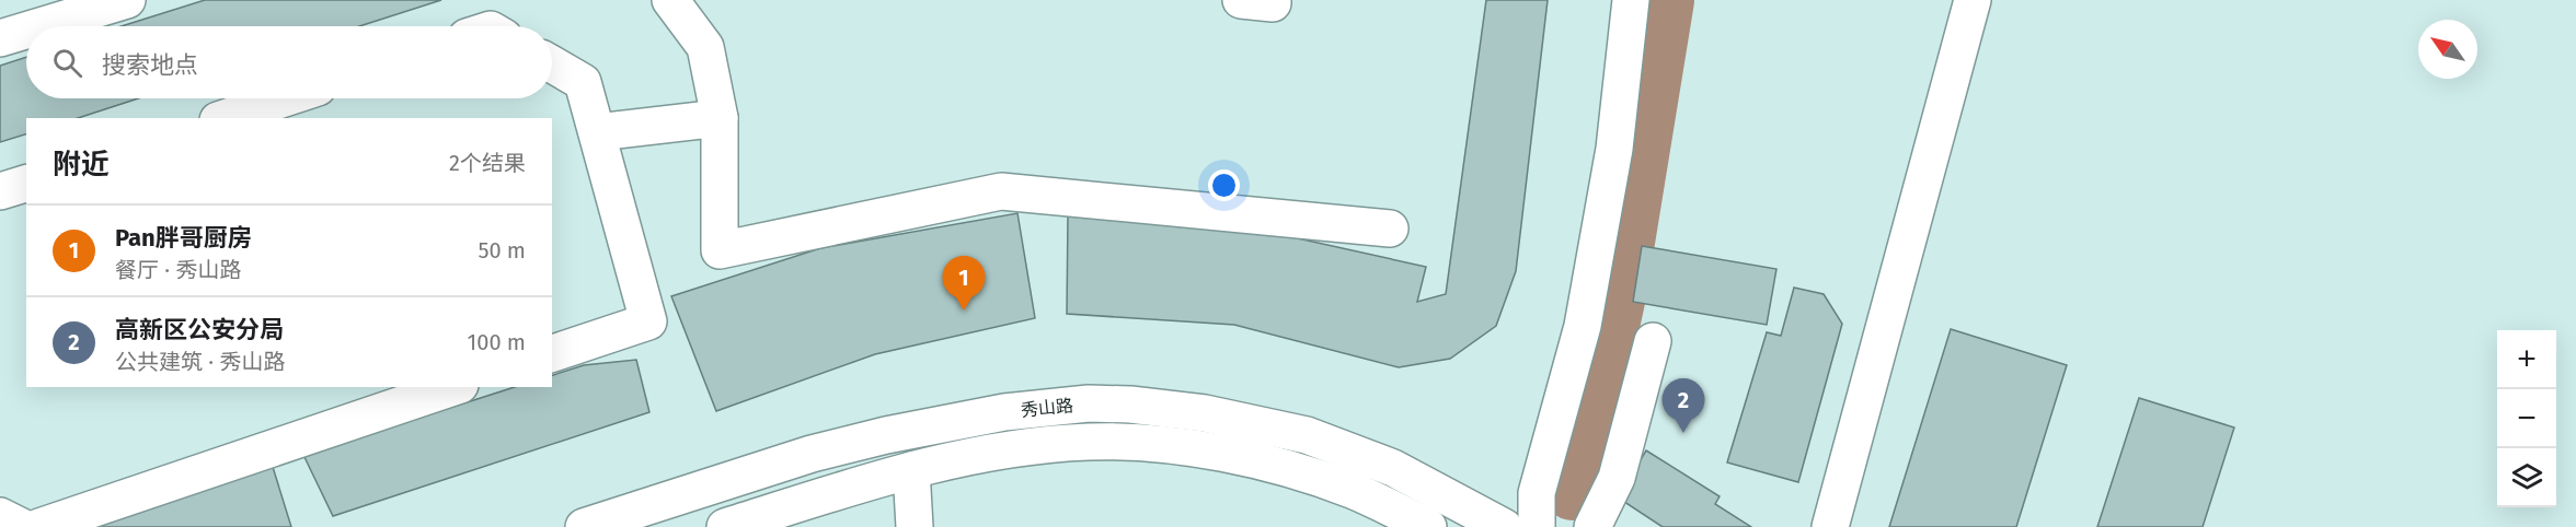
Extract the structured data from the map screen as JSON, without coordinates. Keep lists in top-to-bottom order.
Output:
{
  "streets": {
    "street": ["秀山路"]
  },
  "north": "top left",
  "page": {
    "search": "搜索地点",
    "heading": ["附近", "2个结果"],
    "list": [
      {
        "mark": "1",
        "name": "Pan胖哥厨房",
        "note": "餐厅 · 秀山路",
        "value": "50 m"
      },
      {
        "mark": "2",
        "name": "高新区公安分局",
        "note": "公共建筑 · 秀山路",
        "value": "100 m"
      }
    ],
    "pins": ["1", "2"],
    "map_buttons": ["+", "−"]
  }
}
